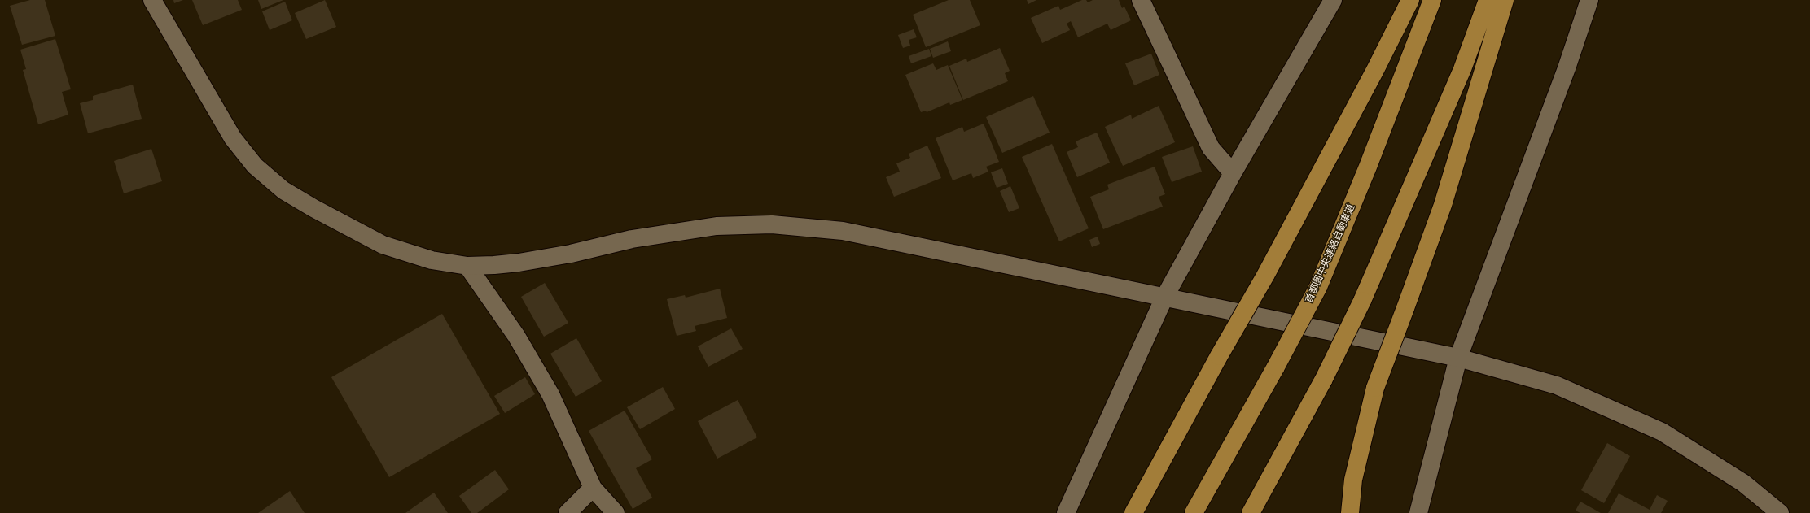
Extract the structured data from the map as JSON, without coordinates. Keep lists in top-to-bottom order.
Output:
{
  "streets": {
    "highway": ["首都圏中央連絡自動車道"]
  }
}
